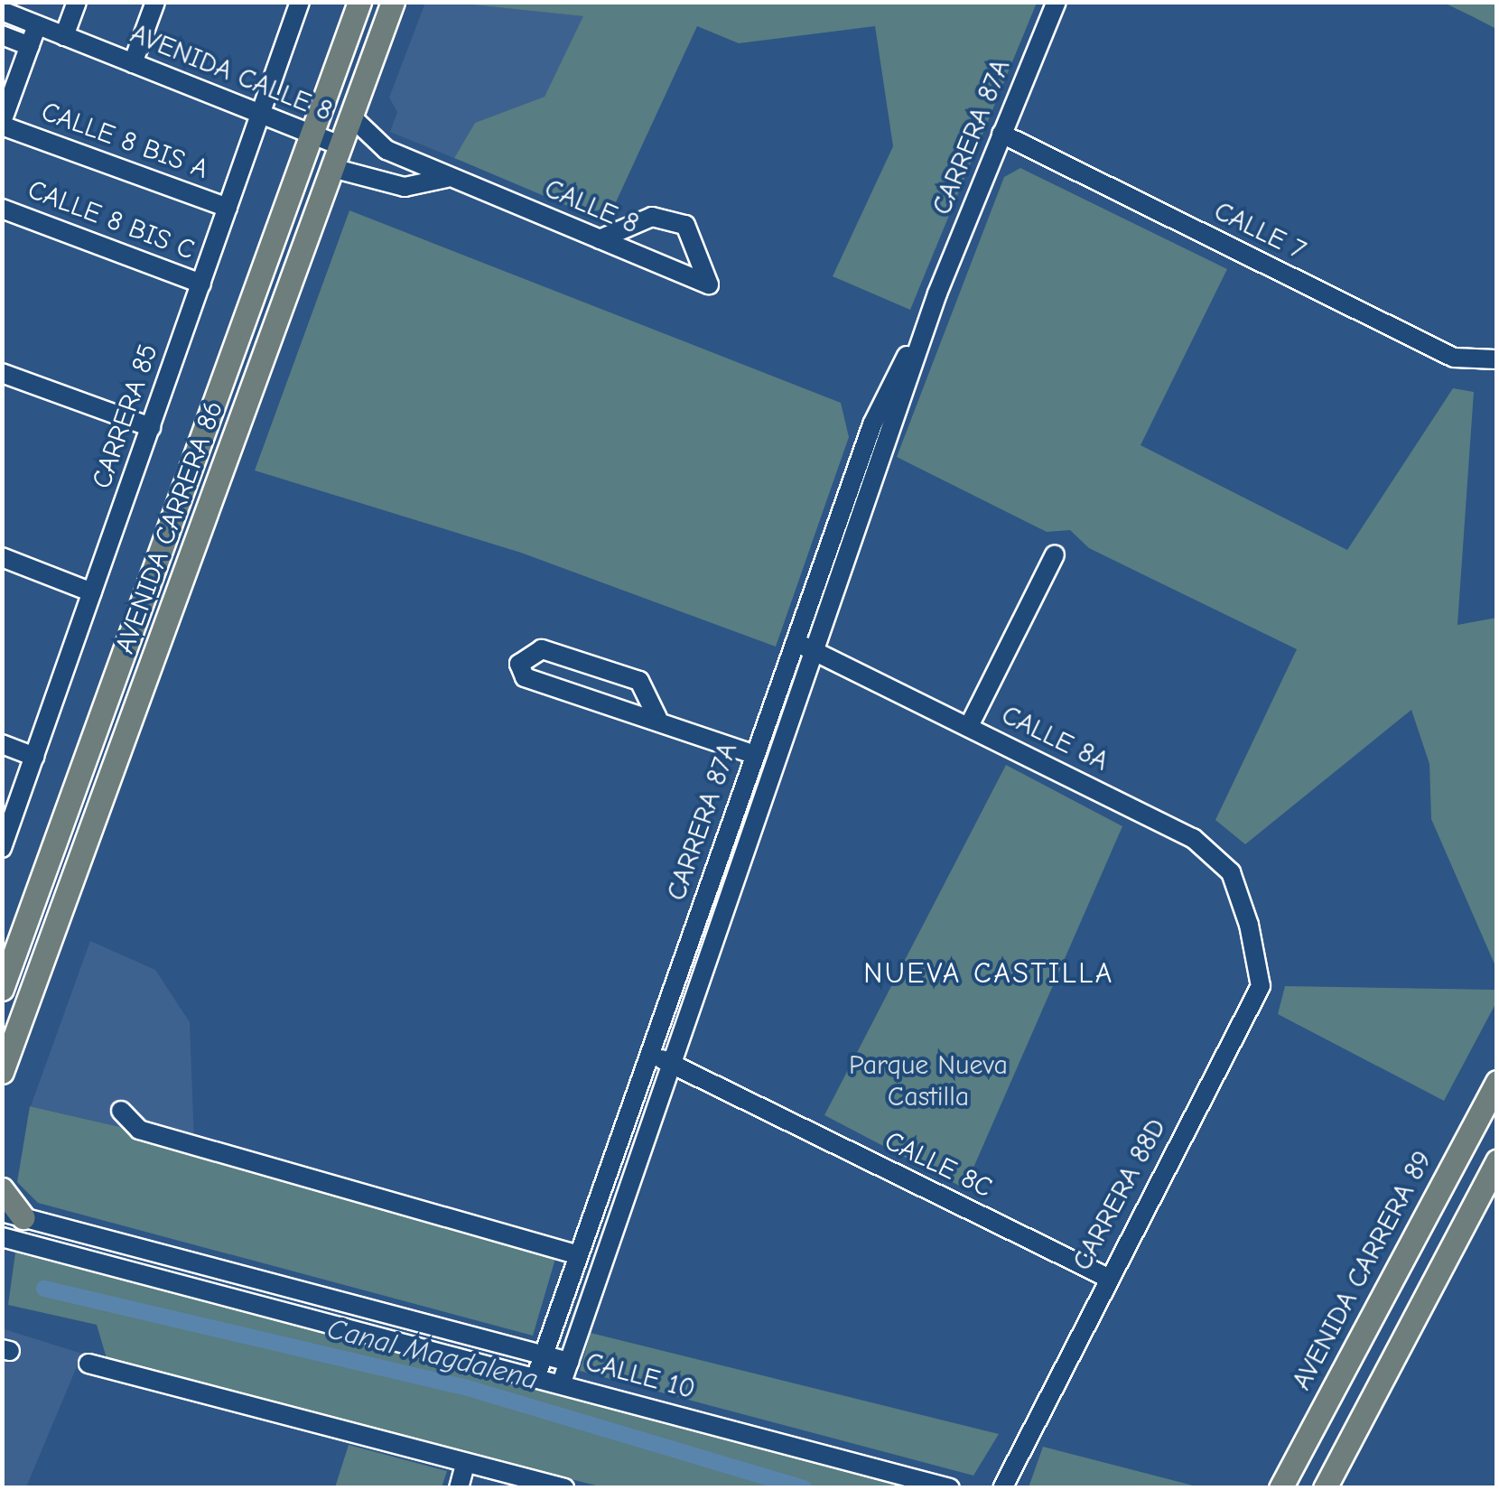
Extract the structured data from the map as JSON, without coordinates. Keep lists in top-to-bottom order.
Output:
{
  "streets": {
    "main road": ["AVENIDA CARRERA 86", "AVENIDA CARRERA 89"],
    "street": [
      "AVENIDA CALLE 8",
      "CARRERA 87A",
      "CALLE 8 BIS A",
      "CALLE 8",
      "CALLE 8 BIS C",
      "CALLE 7",
      "CARRERA 85",
      "CALLE 8A",
      "CALLE 8C",
      "CARRERA 88D",
      "CALLE 10"
    ]
  },
  "crossings": [
    ["AVENIDA CALLE 8", "CARRERA 85"],
    ["AVENIDA CALLE 8", "AVENIDA CARRERA 86"],
    ["CARRERA 87A", "CALLE 7"],
    ["CARRERA 87A", "CALLE 8A"],
    ["CARRERA 87A", "CALLE 8C"],
    ["CARRERA 87A", "CALLE 10"],
    ["CALLE 8 BIS A", "CARRERA 85"],
    ["CALLE 8", "AVENIDA CARRERA 86"],
    ["CALLE 8 BIS C", "CARRERA 85"],
    ["CALLE 8A", "CARRERA 88D"],
    ["CALLE 8C", "CARRERA 88D"]
  ],
  "districts": ["NUEVA CASTILLA"],
  "water": ["Canal Magdalena"],
  "parks": ["Parque Nueva Castilla"]
}
